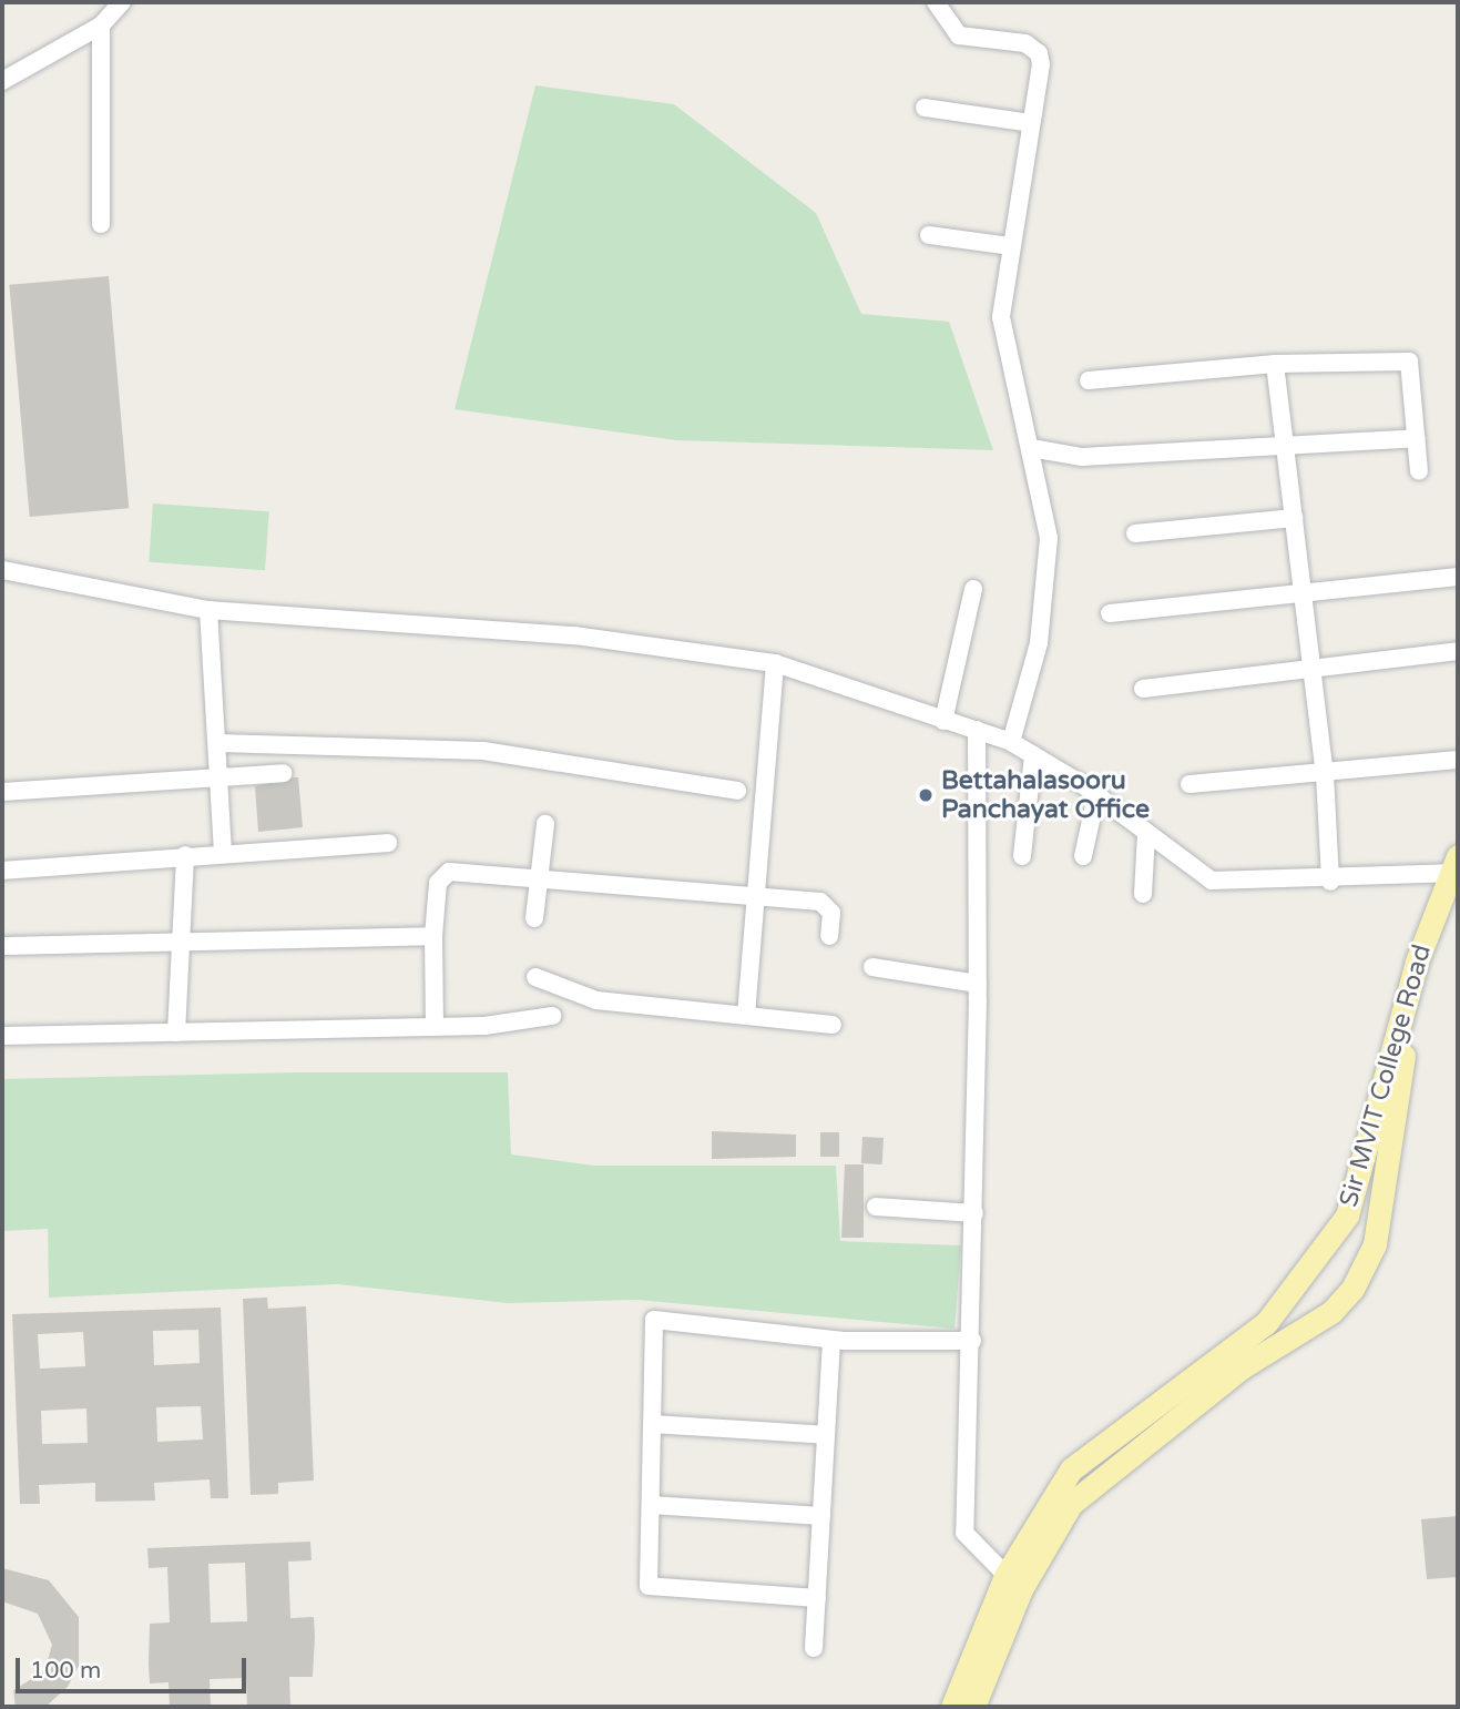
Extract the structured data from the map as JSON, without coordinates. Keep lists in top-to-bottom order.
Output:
{
  "streets": {
    "main road": ["Sir MVIT College Road"]
  },
  "places": ["Bettahalasooru Panchayat Office"],
  "scale_bar": "100 m"
}
